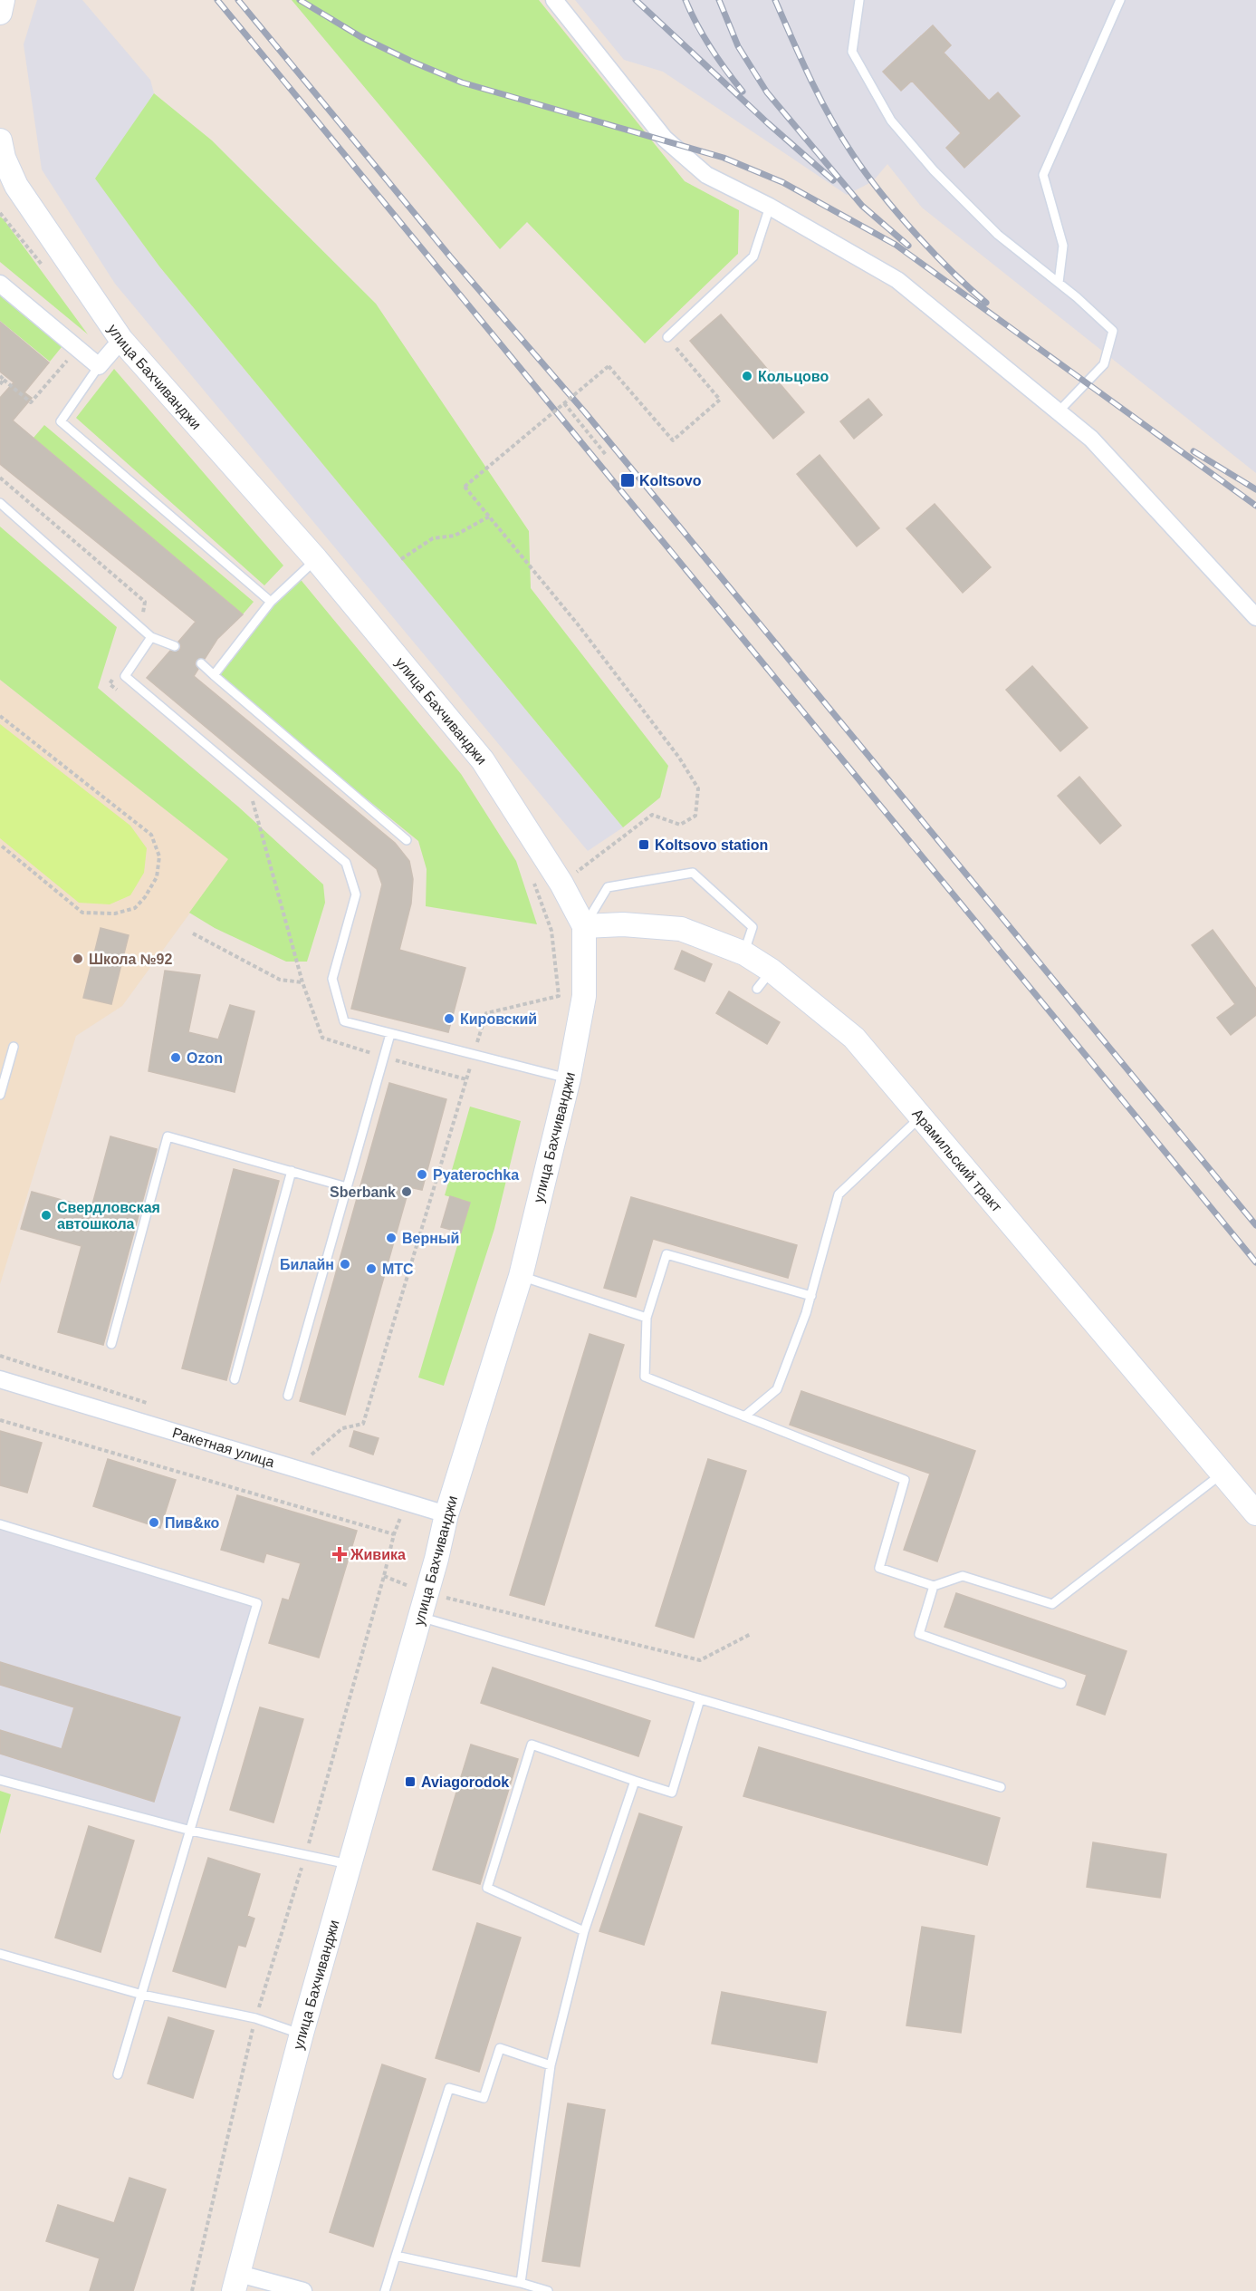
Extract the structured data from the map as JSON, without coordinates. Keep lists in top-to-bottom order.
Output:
{
  "streets": {
    "main road": ["улица Бахчиванджи", "Арамильский тракт"],
    "street": ["Ракетная улица"]
  },
  "crossings": [
    ["улица Бахчиванджи", "Арамильский тракт"],
    ["улица Бахчиванджи", "Ракетная улица"]
  ],
  "places": {
    "other": [
      "Кольцово",
      "Школа №92",
      "Кировский",
      "Ozon",
      "Pyaterochka",
      "Sberbank",
      "Свердловская автошкола",
      "Верный",
      "Билайн",
      "МТС",
      "Пив&ко"
    ],
    "transit": ["Koltsovo", "Koltsovo station", "Aviagorodok"],
    "health": ["Живика"]
  }
}
